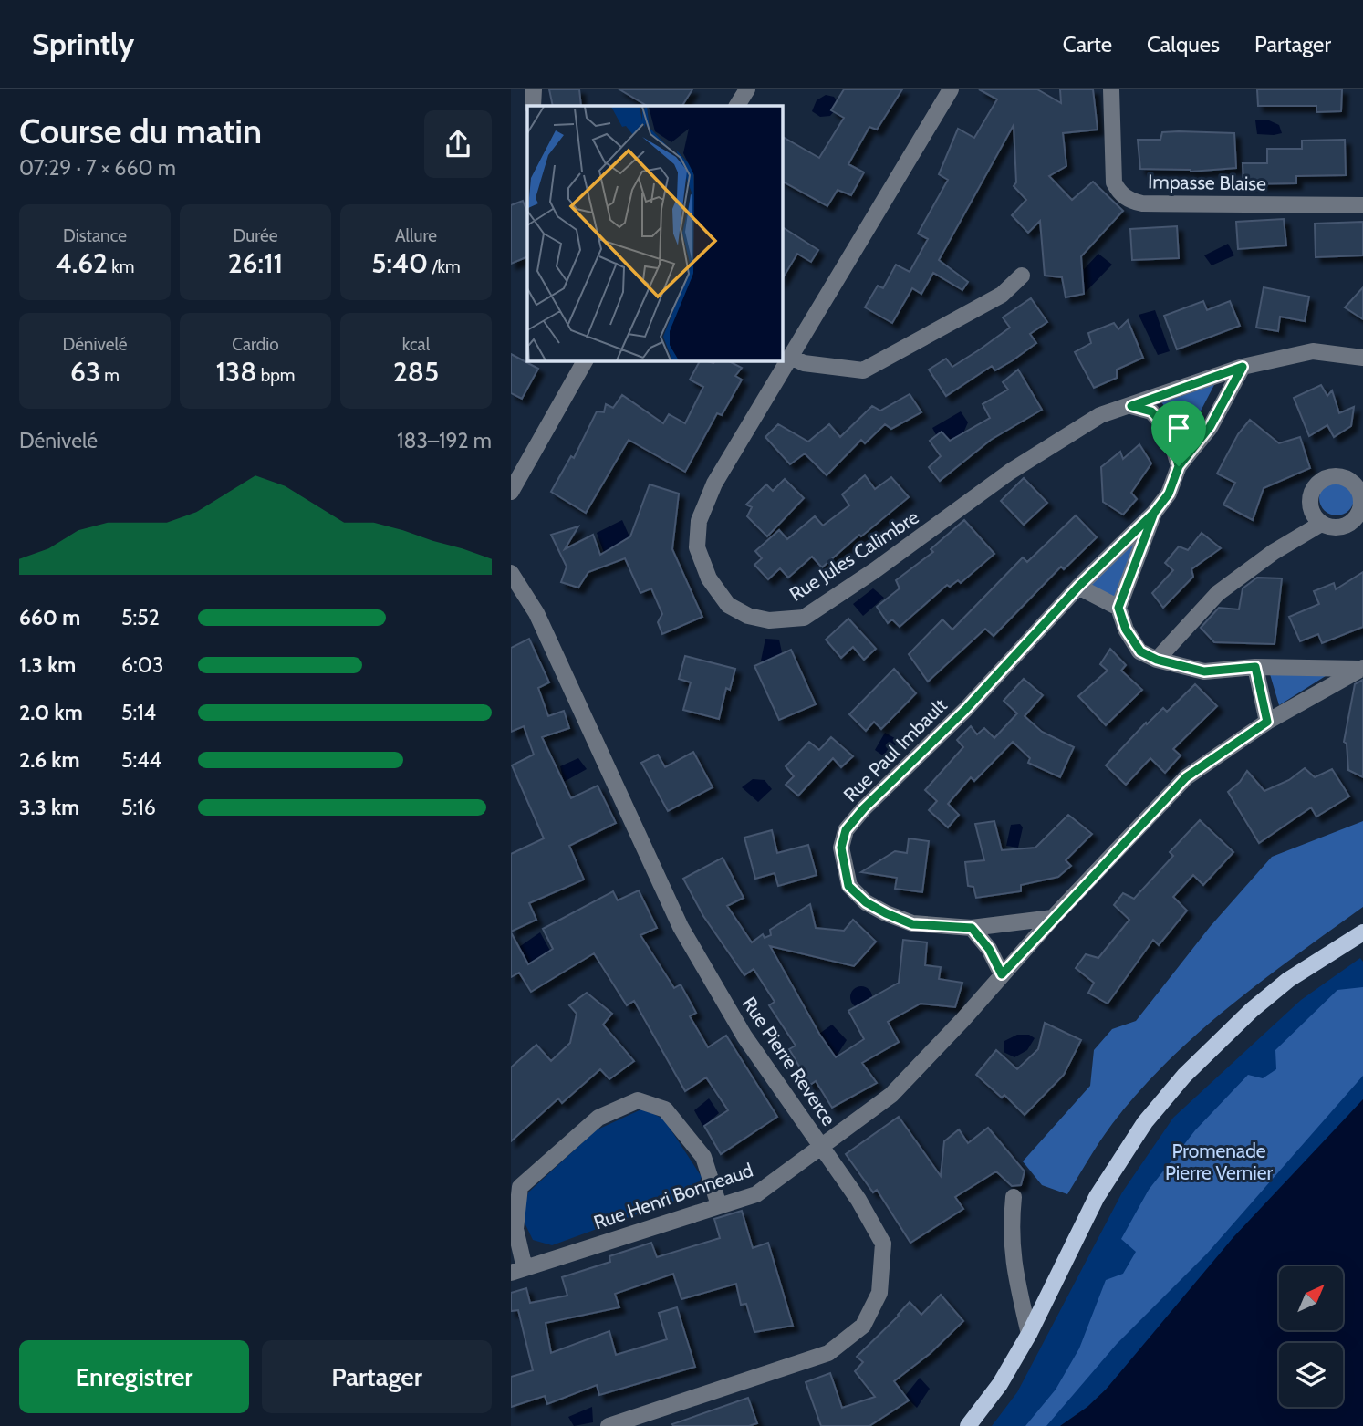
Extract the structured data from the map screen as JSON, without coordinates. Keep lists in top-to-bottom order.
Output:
{
  "streets": {
    "street": [
      "Impasse Blaise",
      "Rue Jules Calimbre",
      "Rue Paul Imbault",
      "Rue Pierre Reverce",
      "Rue Henri Bonneaud"
    ]
  },
  "crossings": [
    ["Rue Jules Calimbre", "Rue Paul Imbault"],
    ["Rue Pierre Reverce", "Rue Henri Bonneaud"]
  ],
  "parks": ["Promenade Pierre Vernier"],
  "north": "top right",
  "page": {
    "header": "Sprintly",
    "nav": ["Carte", "Calques", "Partager"],
    "heading": ["Course du matin", "07:29 · 7 × 660 m"],
    "stats": [
      ["Distance", "4.62 km"],
      ["Durée", "26:11"],
      ["Allure", "5:40 /km"],
      ["Dénivelé", "63 m"],
      ["Cardio", "138 bpm"],
      ["kcal", "285"]
    ],
    "chart": ["Dénivelé", "183–192 m"],
    "list": [
      {
        "name": "660 m",
        "note": "5:52"
      },
      {
        "name": "1.3 km",
        "note": "6:03"
      },
      {
        "name": "2.0 km",
        "note": "5:14"
      },
      {
        "name": "2.6 km",
        "note": "5:44"
      },
      {
        "name": "3.3 km",
        "note": "5:16"
      }
    ],
    "buttons": ["Enregistrer", "Partager"]
  }
}
